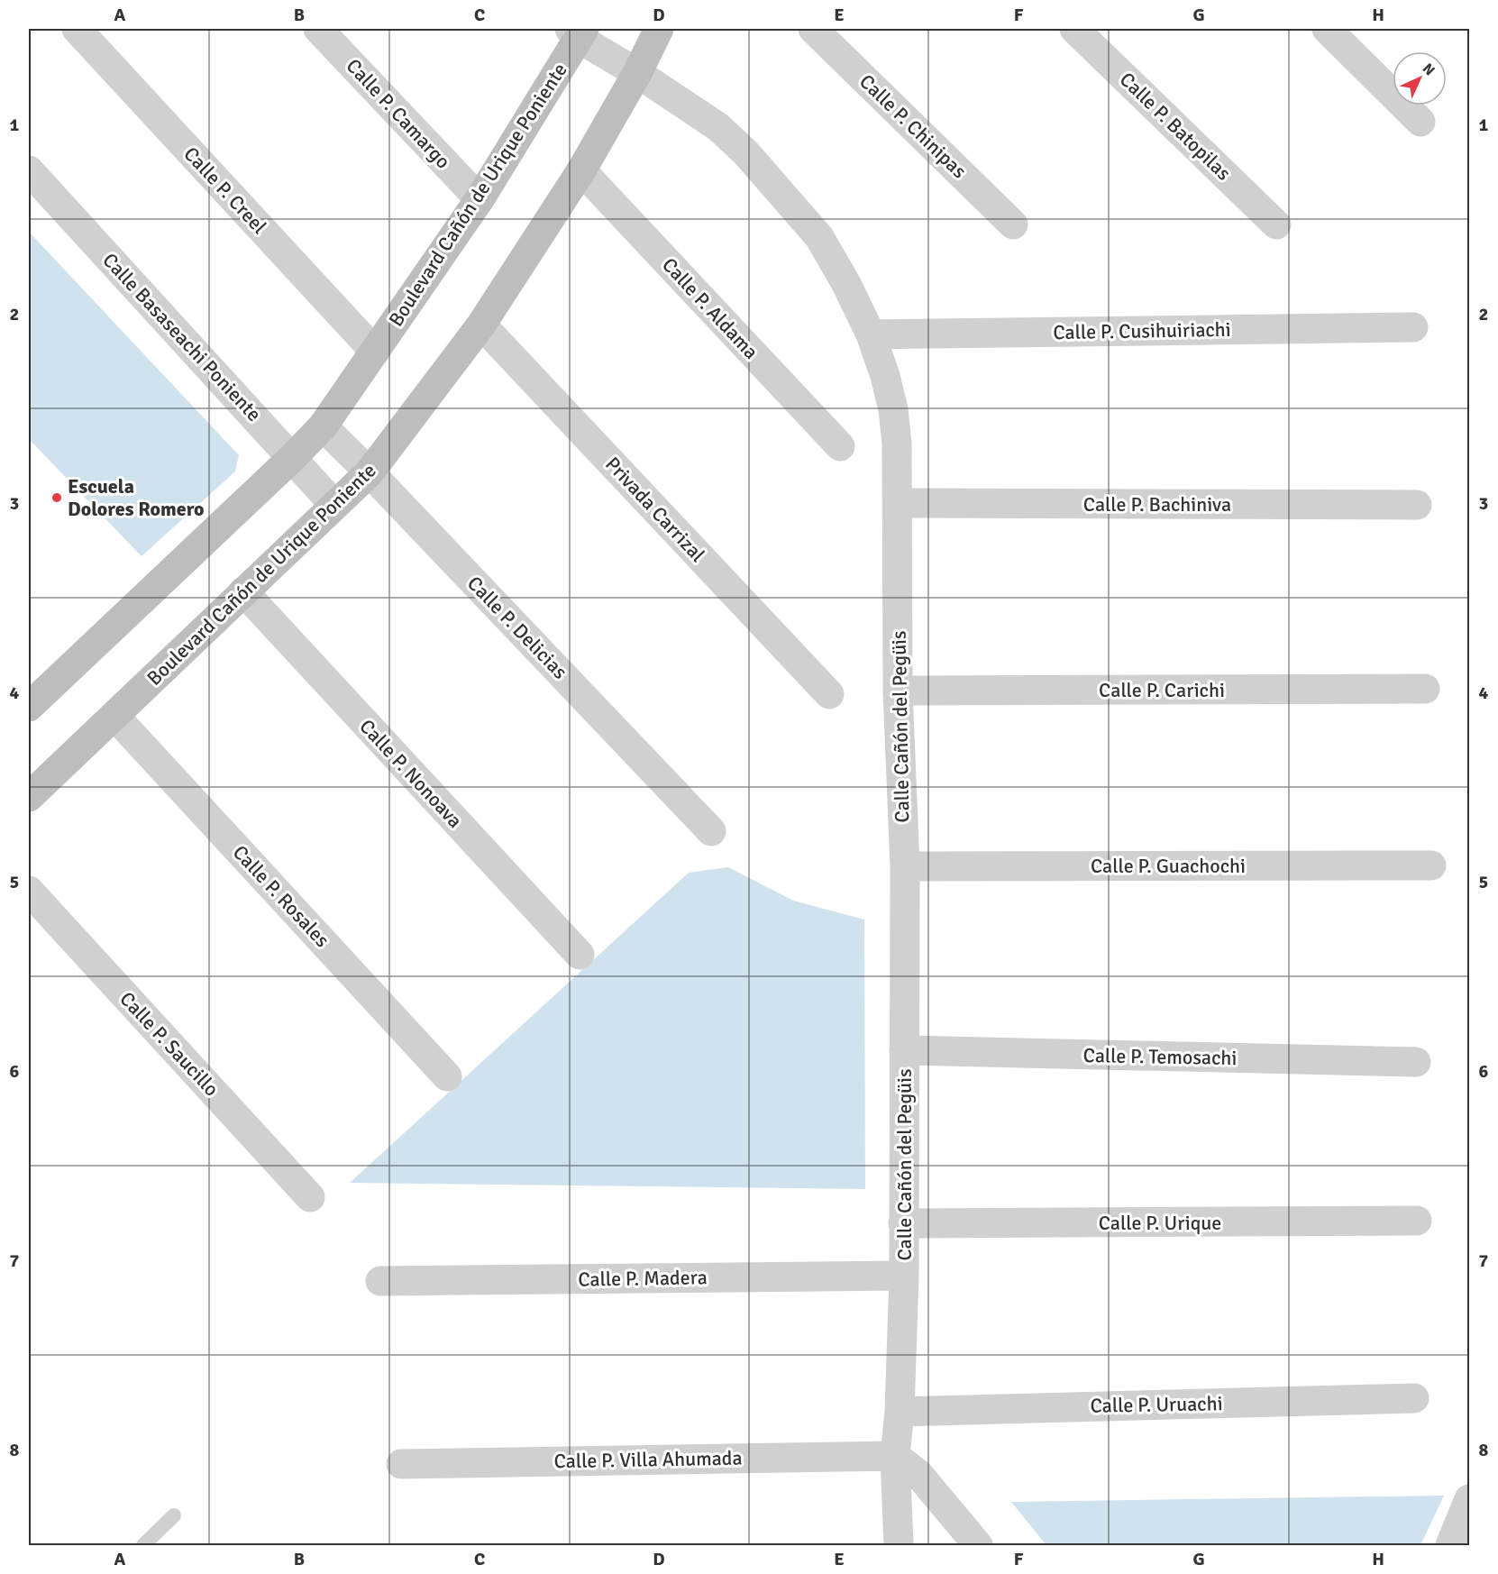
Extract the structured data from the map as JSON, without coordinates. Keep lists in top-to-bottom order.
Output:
{
  "streets": {
    "main road": ["Boulevard Cañón de Urique Poniente"],
    "street": [
      "Calle P. Camargo",
      "Calle P. Chinipas",
      "Calle P. Batopilas",
      "Calle P. Creel",
      "Calle P. Aldama",
      "Calle P. Cusihuiriachi",
      "Calle Basaseachi Poniente",
      "Calle P. Bachiniva",
      "Privada Carrizal",
      "Calle P. Delicias",
      "Calle P. Carichi",
      "Calle Cañón del Pegüis",
      "Calle P. Nonoava",
      "Calle P. Guachochi",
      "Calle P. Rosales",
      "Calle P. Saucillo",
      "Calle P. Temosachi",
      "Calle P. Urique",
      "Calle P. Madera",
      "Calle P. Uruachi",
      "Calle P. Villa Ahumada"
    ]
  },
  "crossings": [
    ["Calle P. Camargo", "Boulevard Cañón de Urique Poniente"],
    ["Calle P. Creel", "Boulevard Cañón de Urique Poniente"],
    ["Boulevard Cañón de Urique Poniente", "Calle P. Aldama"],
    ["Boulevard Cañón de Urique Poniente", "Calle Basaseachi Poniente"],
    ["Boulevard Cañón de Urique Poniente", "Privada Carrizal"],
    ["Boulevard Cañón de Urique Poniente", "Calle P. Delicias"],
    ["Boulevard Cañón de Urique Poniente", "Calle Cañón del Pegüis"],
    ["Boulevard Cañón de Urique Poniente", "Calle P. Nonoava"],
    ["Boulevard Cañón de Urique Poniente", "Calle P. Rosales"],
    ["Calle P. Cusihuiriachi", "Calle Cañón del Pegüis"],
    ["Calle P. Bachiniva", "Calle Cañón del Pegüis"],
    ["Calle P. Carichi", "Calle Cañón del Pegüis"],
    ["Calle Cañón del Pegüis", "Calle P. Guachochi"],
    ["Calle Cañón del Pegüis", "Calle P. Temosachi"],
    ["Calle Cañón del Pegüis", "Calle P. Urique"],
    ["Calle Cañón del Pegüis", "Calle P. Madera"],
    ["Calle Cañón del Pegüis", "Calle P. Uruachi"],
    ["Calle Cañón del Pegüis", "Calle P. Villa Ahumada"]
  ],
  "places": ["Escuela Dolores Romero"],
  "north": "top right",
  "grid": {
    "columns": [
      "A",
      "B",
      "C",
      "D",
      "E",
      "F",
      "G",
      "H"
    ],
    "rows": [
      "1",
      "2",
      "3",
      "4",
      "5",
      "6",
      "7",
      "8"
    ]
  }
}
